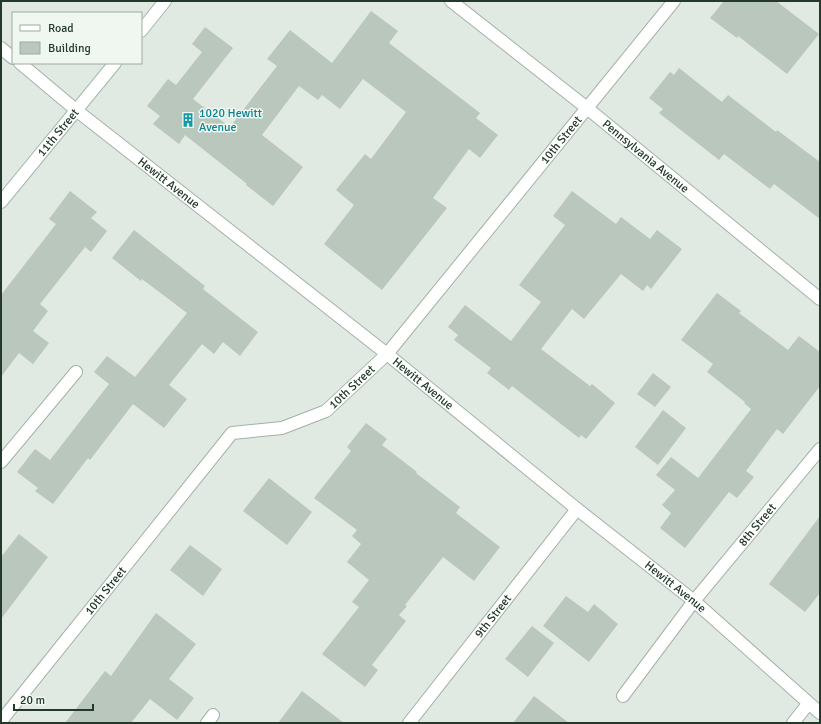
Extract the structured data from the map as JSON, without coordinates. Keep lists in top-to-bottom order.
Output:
{
  "streets": {
    "street": [
      "11th Street",
      "10th Street",
      "Pennsylvania Avenue",
      "Hewitt Avenue",
      "8th Street",
      "9th Street"
    ]
  },
  "crossings": [
    ["11th Street", "Hewitt Avenue"],
    ["10th Street", "Pennsylvania Avenue"],
    ["10th Street", "Hewitt Avenue"],
    ["Hewitt Avenue", "8th Street"],
    ["Hewitt Avenue", "9th Street"]
  ],
  "places": {
    "building": ["1020 Hewitt Avenue"]
  },
  "legend": ["Road", "Building"],
  "scale_bar": "20 m"
}
